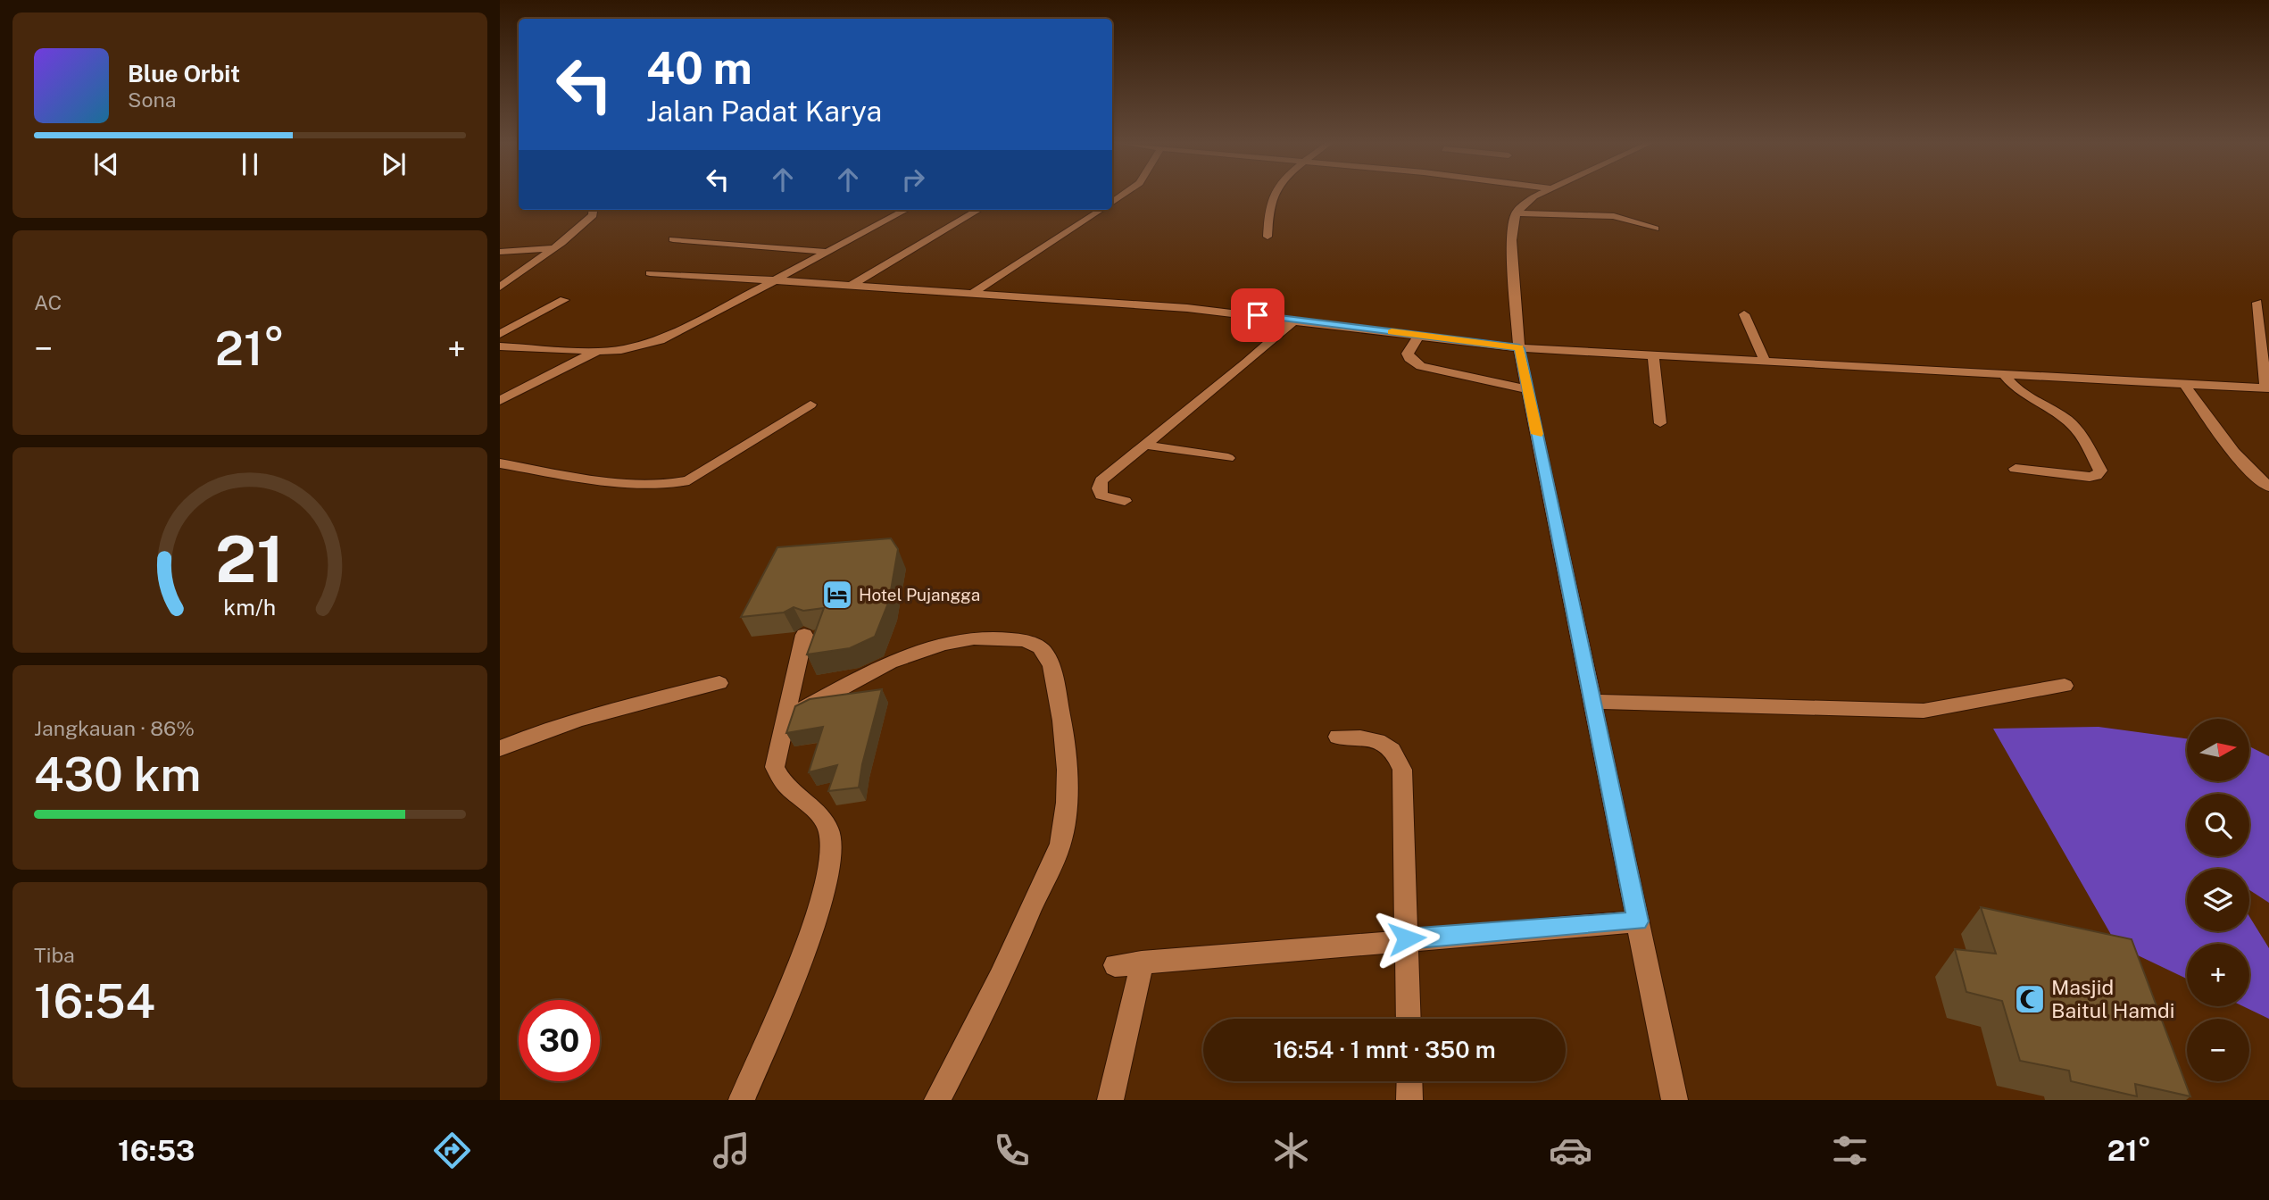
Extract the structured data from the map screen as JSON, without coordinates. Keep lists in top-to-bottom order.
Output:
{
  "places": {
    "hotel": ["Hotel Pujangga"],
    "mosque": ["Masjid Baitul Hamdi"]
  },
  "north": "right",
  "page": {
    "turn": ["40 m", "Jalan Padat Karya"],
    "song": ["Blue Orbit", "Sona"],
    "tile": [
      "AC",
      ["Jangkauan · 86%", "430 km"],
      ["Tiba", "16:54"]
    ],
    "heat": ["−", "21°", "+"],
    "map_buttons": ["+", "−"],
    "limit": "30",
    "trip": "16:54 · 1 mnt · 350 m",
    "tabs": ["16:53", "21°"],
    "gauge": ["21", "km/h"]
  }
}
